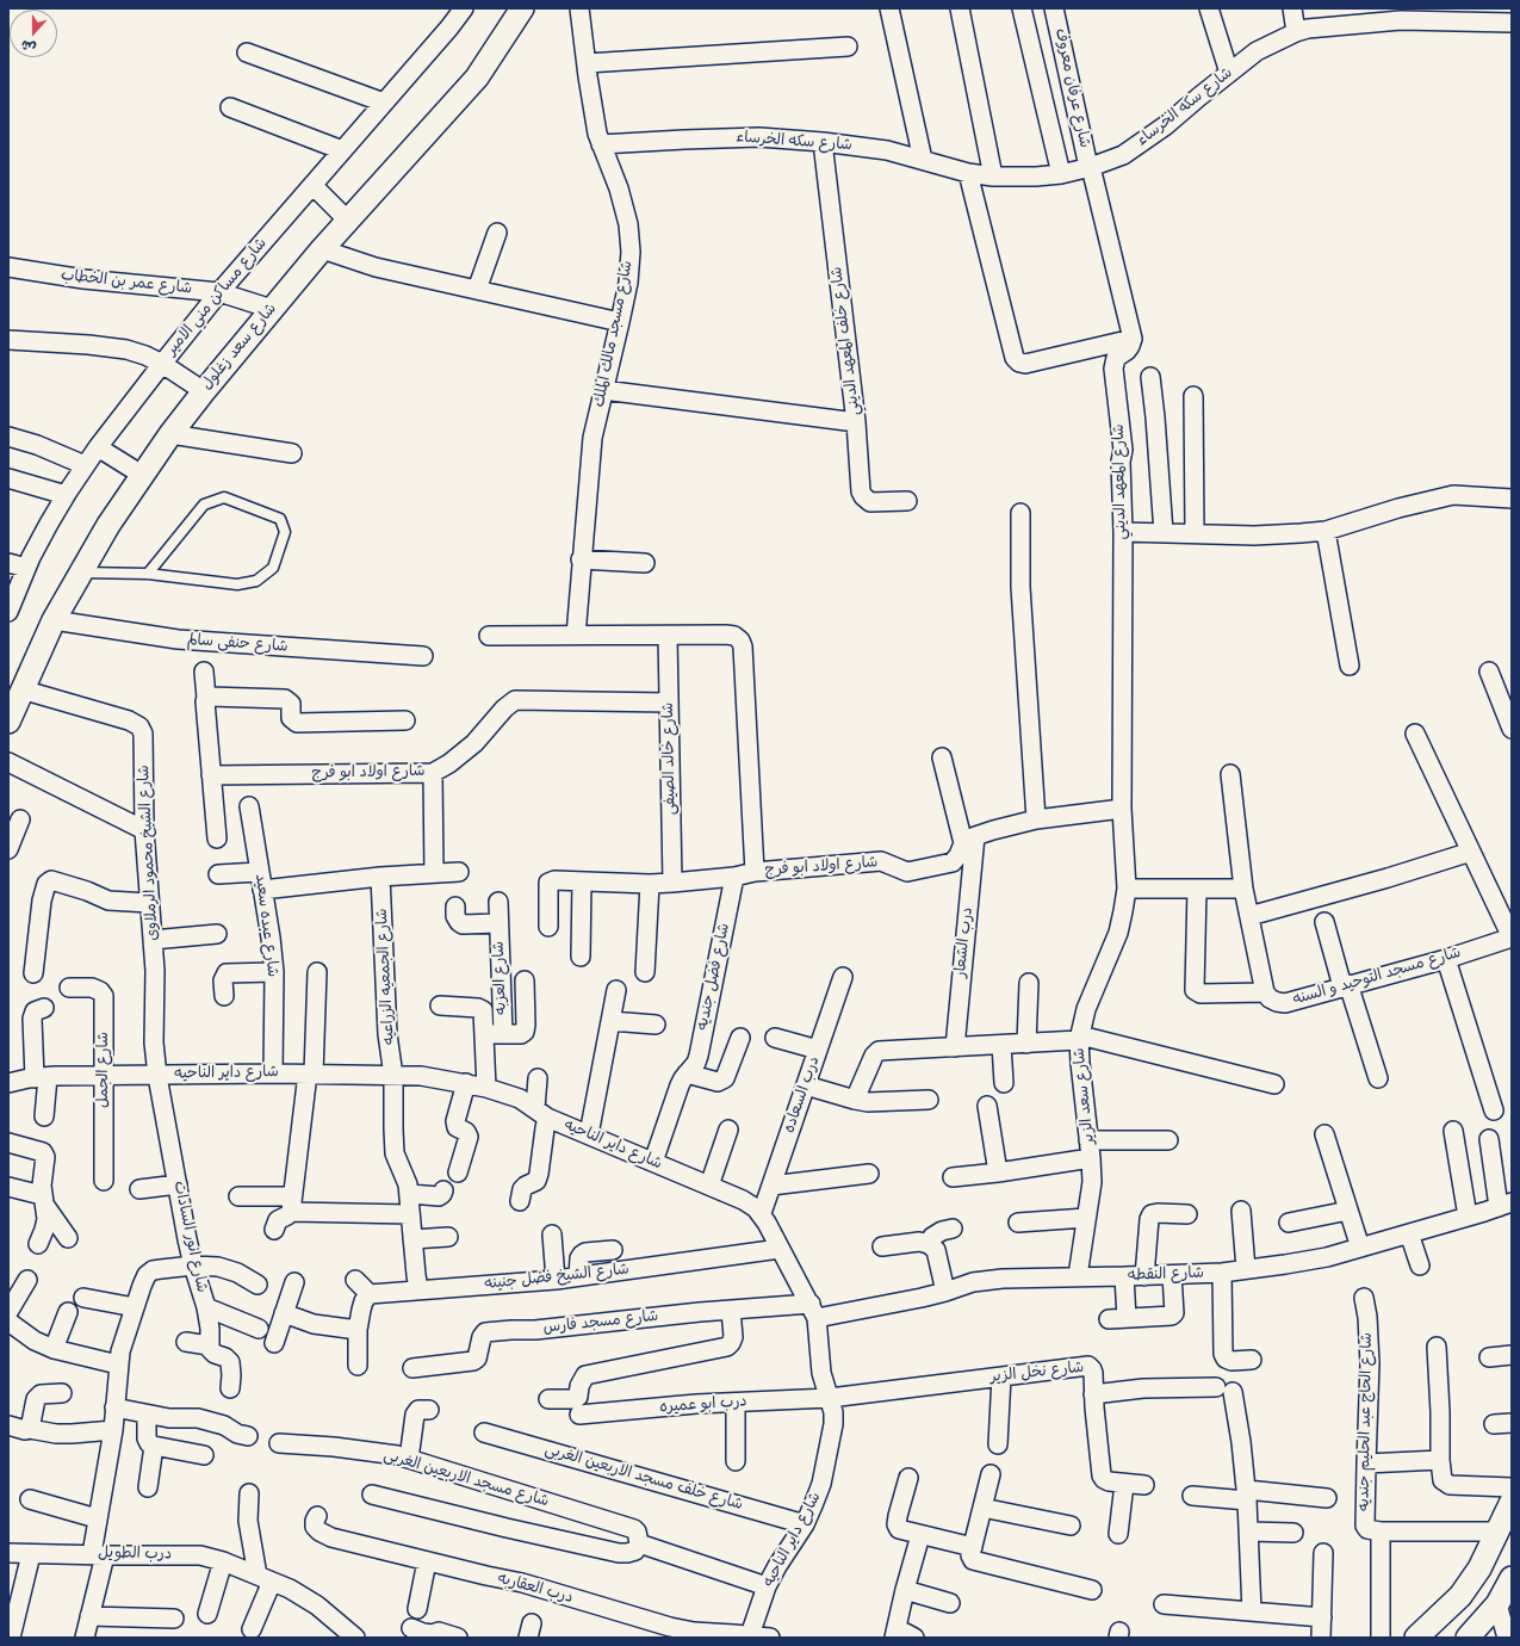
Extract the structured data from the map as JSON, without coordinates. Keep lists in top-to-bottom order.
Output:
{
  "streets": {
    "street": [
      "شارع عرفان معروف",
      "شارع سكه الخرساء",
      "شارع عمر بن الخطاب",
      "شارع مساكن مني الامير",
      "شارع مسجد مالك الملك",
      "شارع خلف المعهد الديني",
      "شارع سعد زغلول",
      "شارع المعهد الديني",
      "شارع حنفى سالم",
      "شارع خالد الصيفى",
      "شارع اولاد ابو فرج",
      "شارع الشيخ محمود الرملاوى",
      "شارع عبده سعيد",
      "درب الشعار",
      "شارع الجمعيه الزراعيه",
      "شارع فضل جنديه",
      "شارع مسجد التوحيد و السنه",
      "شارع العزبه",
      "شارع الجمل",
      "شارع داير الناحيه",
      "درب السعاده",
      "شارع سعد الزير",
      "شارع انور السادات",
      "شارع النقطه",
      "شارع الشيخ فضل جنينه",
      "شارع مسجد فارس",
      "شارع نخل الزير",
      "درب ابو عميره",
      "شارع الحاج عبد الحليم جنديه",
      "شارع خلف مسجد الاربعين الغربى",
      "شارع مسجد الاربعين الغربى",
      "درب الطويل",
      "درب العقاربه"
    ]
  },
  "crossings": [
    ["شارع عرفان معروف", "شارع سكه الخرساء"],
    ["شارع سكه الخرساء", "شارع مسجد مالك الملك"],
    ["شارع سكه الخرساء", "شارع خلف المعهد الديني"],
    ["شارع عمر بن الخطاب", "شارع مساكن مني الامير"],
    ["شارع عمر بن الخطاب", "شارع سعد زغلول"],
    ["شارع سعد زغلول", "شارع حنفى سالم"],
    ["شارع سعد زغلول", "شارع الشيخ محمود الرملاوى"],
    ["شارع المعهد الديني", "شارع سعد الزير"],
    ["شارع خالد الصيفى", "شارع اولاد ابو فرج"],
    ["شارع اولاد ابو فرج", "درب الشعار"],
    ["شارع اولاد ابو فرج", "شارع فضل جنديه"],
    ["شارع الشيخ محمود الرملاوى", "شارع داير الناحيه"],
    ["شارع الشيخ محمود الرملاوى", "شارع انور السادات"],
    ["شارع عبده سعيد", "شارع داير الناحيه"],
    ["شارع الجمعيه الزراعيه", "شارع داير الناحيه"],
    ["شارع الجمعيه الزراعيه", "شارع الشيخ فضل جنينه"],
    ["شارع فضل جنديه", "شارع داير الناحيه"],
    ["شارع الجمل", "شارع داير الناحيه"],
    ["شارع داير الناحيه", "درب السعاده"],
    ["شارع داير الناحيه", "شارع انور السادات"],
    ["شارع داير الناحيه", "شارع النقطه"],
    ["شارع داير الناحيه", "شارع الشيخ فضل جنينه"],
    ["شارع داير الناحيه", "شارع مسجد فارس"],
    ["شارع داير الناحيه", "شارع نخل الزير"],
    ["شارع داير الناحيه", "درب ابو عميره"],
    ["شارع داير الناحيه", "شارع خلف مسجد الاربعين الغربى"],
    ["شارع داير الناحيه", "درب العقاربه"],
    ["شارع سعد الزير", "شارع النقطه"],
    ["شارع النقطه", "شارع مسجد فارس"],
    ["شارع نخل الزير", "درب ابو عميره"]
  ],
  "north": "bottom"
}
